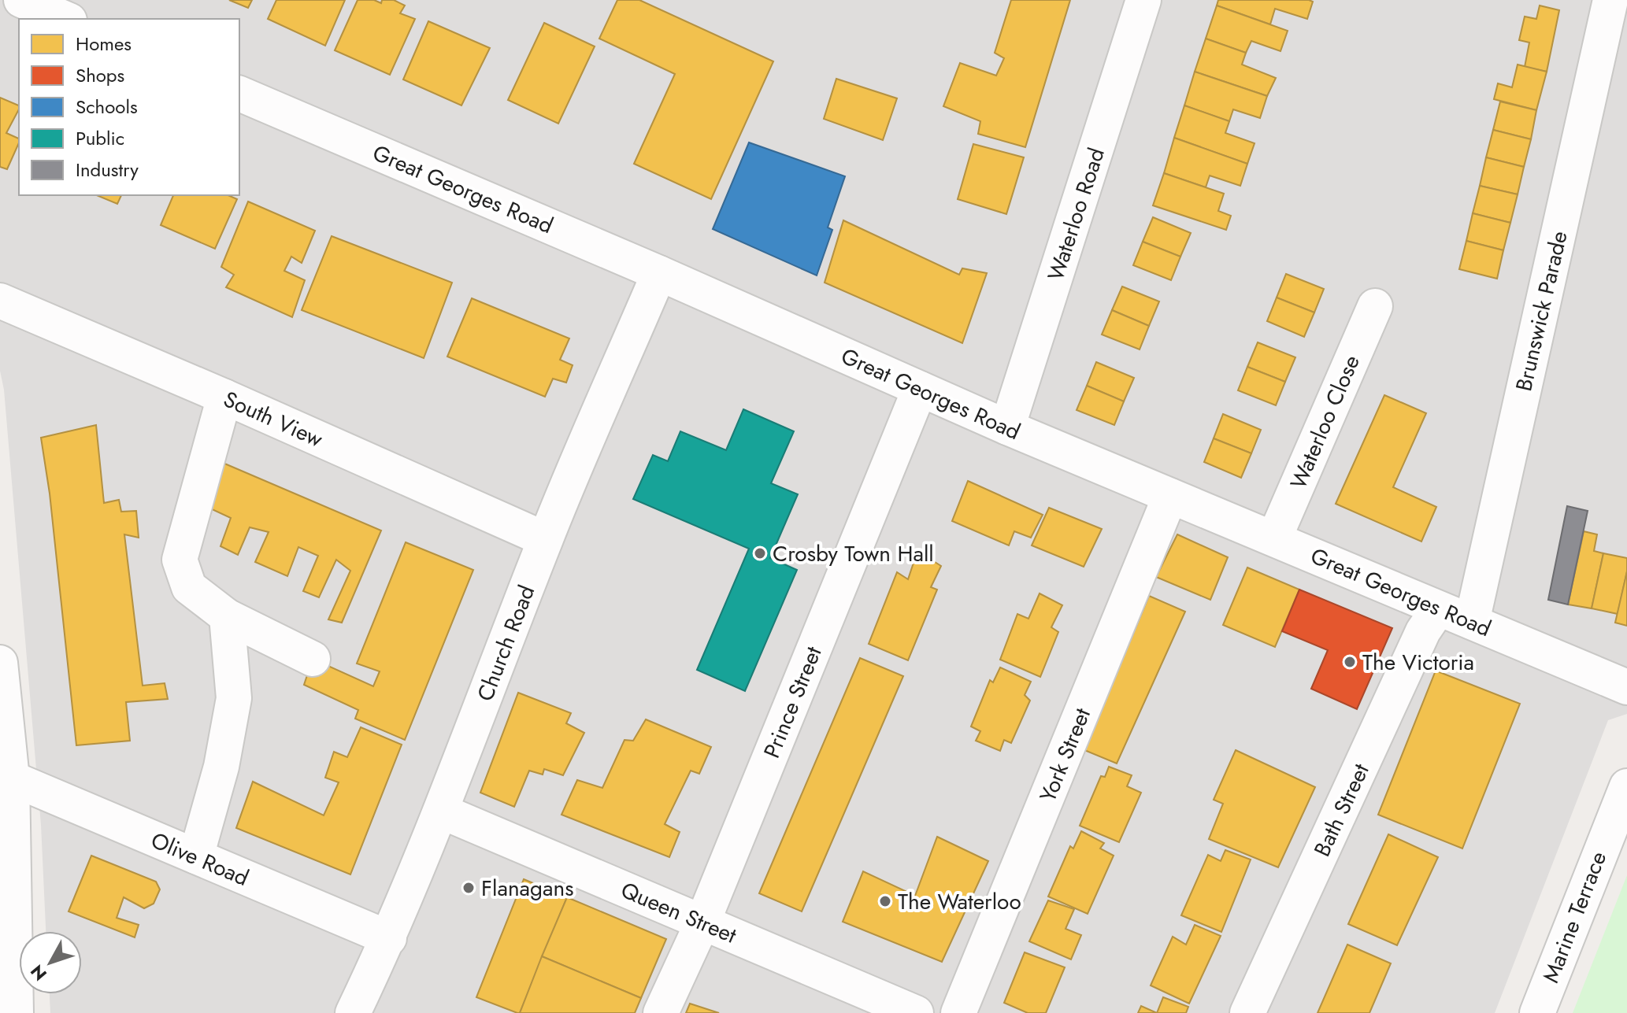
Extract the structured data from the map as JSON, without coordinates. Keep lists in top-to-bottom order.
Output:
{
  "streets": {
    "street": [
      "Great Georges Road",
      "Waterloo Road",
      "Brunswick Parade",
      "South View",
      "Waterloo Close",
      "Church Road",
      "Prince Street",
      "York Street",
      "Bath Street",
      "Olive Road",
      "Queen Street",
      "Marine Terrace"
    ]
  },
  "crossings": [
    ["Great Georges Road", "Waterloo Road"],
    ["Great Georges Road", "Brunswick Parade"],
    ["Great Georges Road", "Waterloo Close"],
    ["Great Georges Road", "Church Road"],
    ["Great Georges Road", "Prince Street"],
    ["Great Georges Road", "York Street"],
    ["Great Georges Road", "Bath Street"],
    ["South View", "Church Road"],
    ["Church Road", "Olive Road"],
    ["Church Road", "Queen Street"],
    ["Prince Street", "Queen Street"]
  ],
  "places": [
    "Crosby Town Hall",
    "The Victoria",
    "Flanagans",
    "The Waterloo"
  ],
  "legend": [
    "Homes",
    "Shops",
    "Schools",
    "Public",
    "Industry"
  ],
  "north": "bottom left"
}
